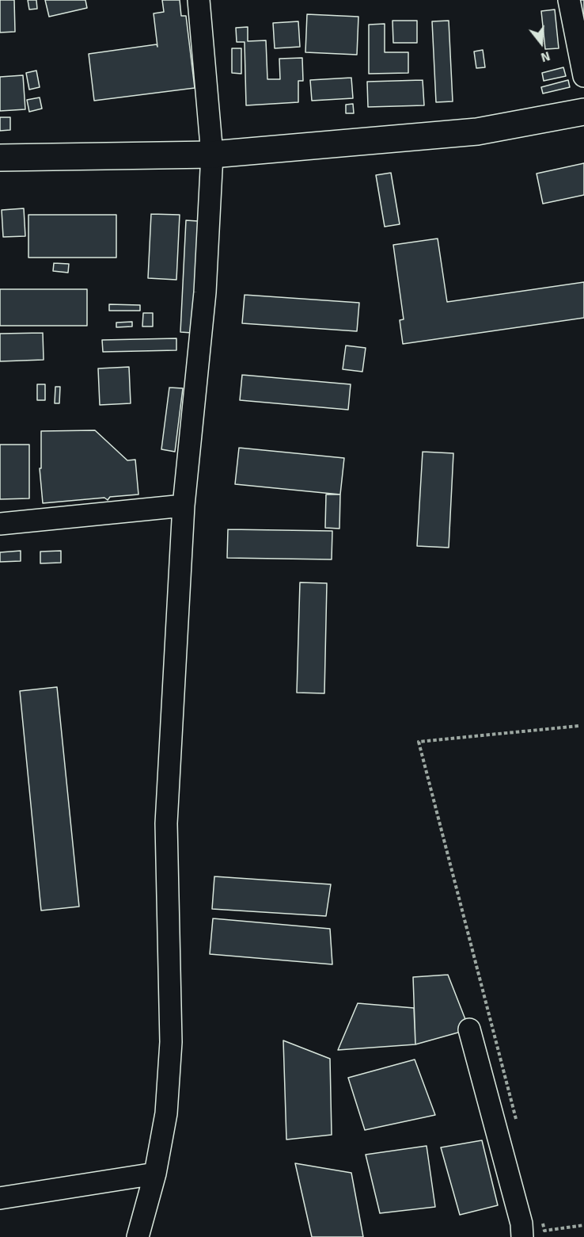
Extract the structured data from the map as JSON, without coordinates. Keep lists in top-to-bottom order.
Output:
{
  "north": "bottom"
}
